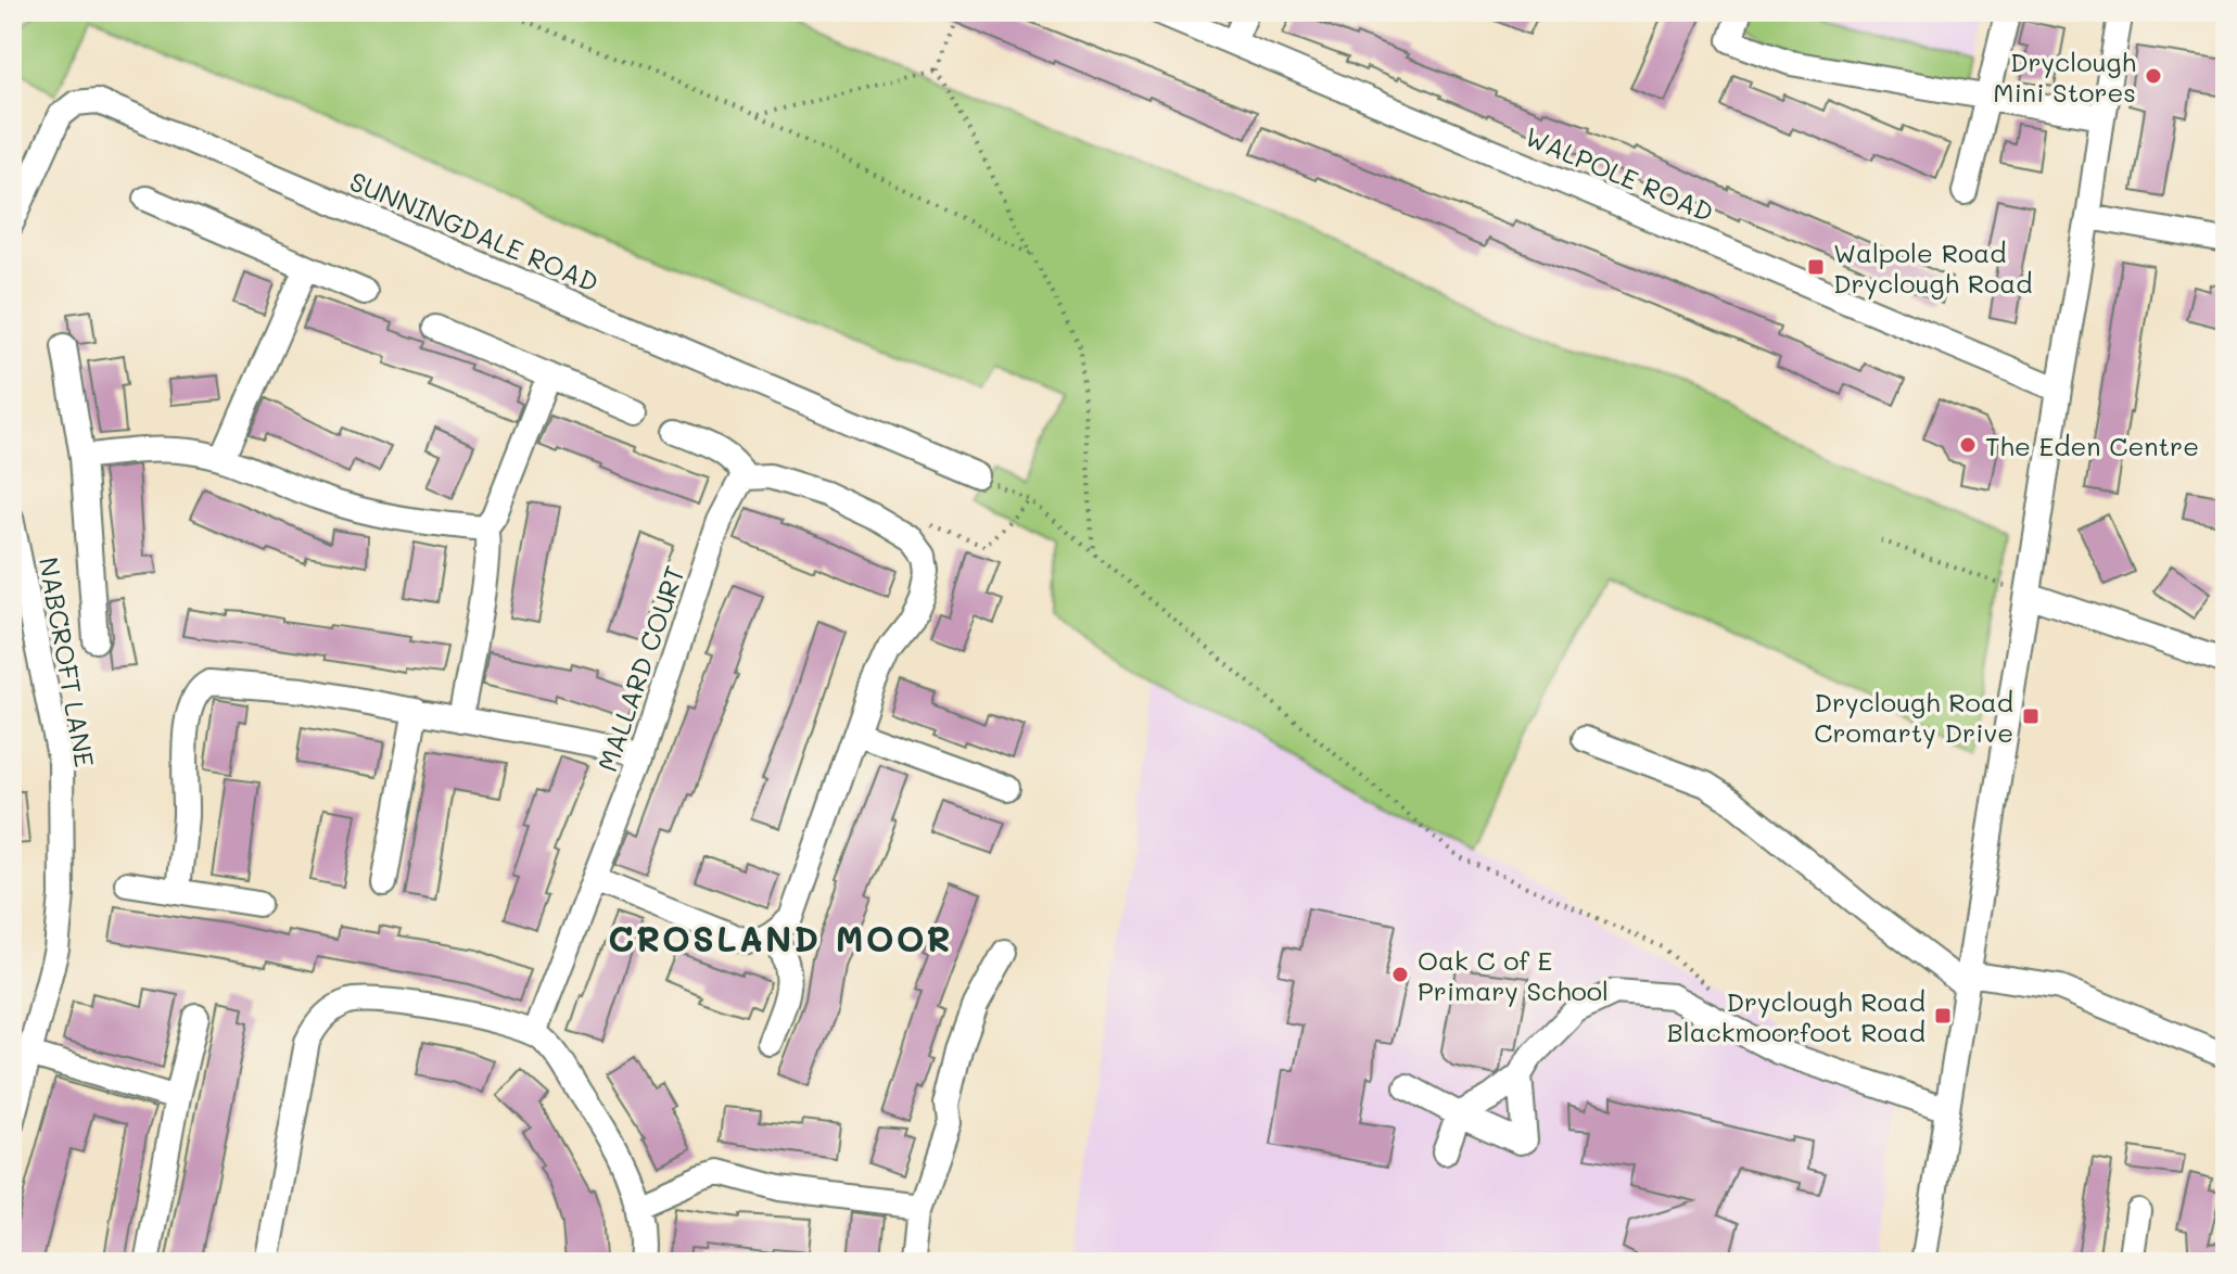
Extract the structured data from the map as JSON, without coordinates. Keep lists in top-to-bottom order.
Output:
{
  "streets": {
    "street": [
      "WALPOLE ROAD",
      "SUNNINGDALE ROAD",
      "NABCROFT LANE",
      "MALLARD COURT"
    ]
  },
  "districts": ["CROSLAND MOOR"],
  "places": {
    "other": ["Dryclough Mini Stores", "The Eden Centre", "Oak C of E Primary School"],
    "transit": ["Walpole Road Dryclough Road", "Dryclough Road Cromarty Drive", "Dryclough Road Blackmoorfoot Road"]
  }
}
